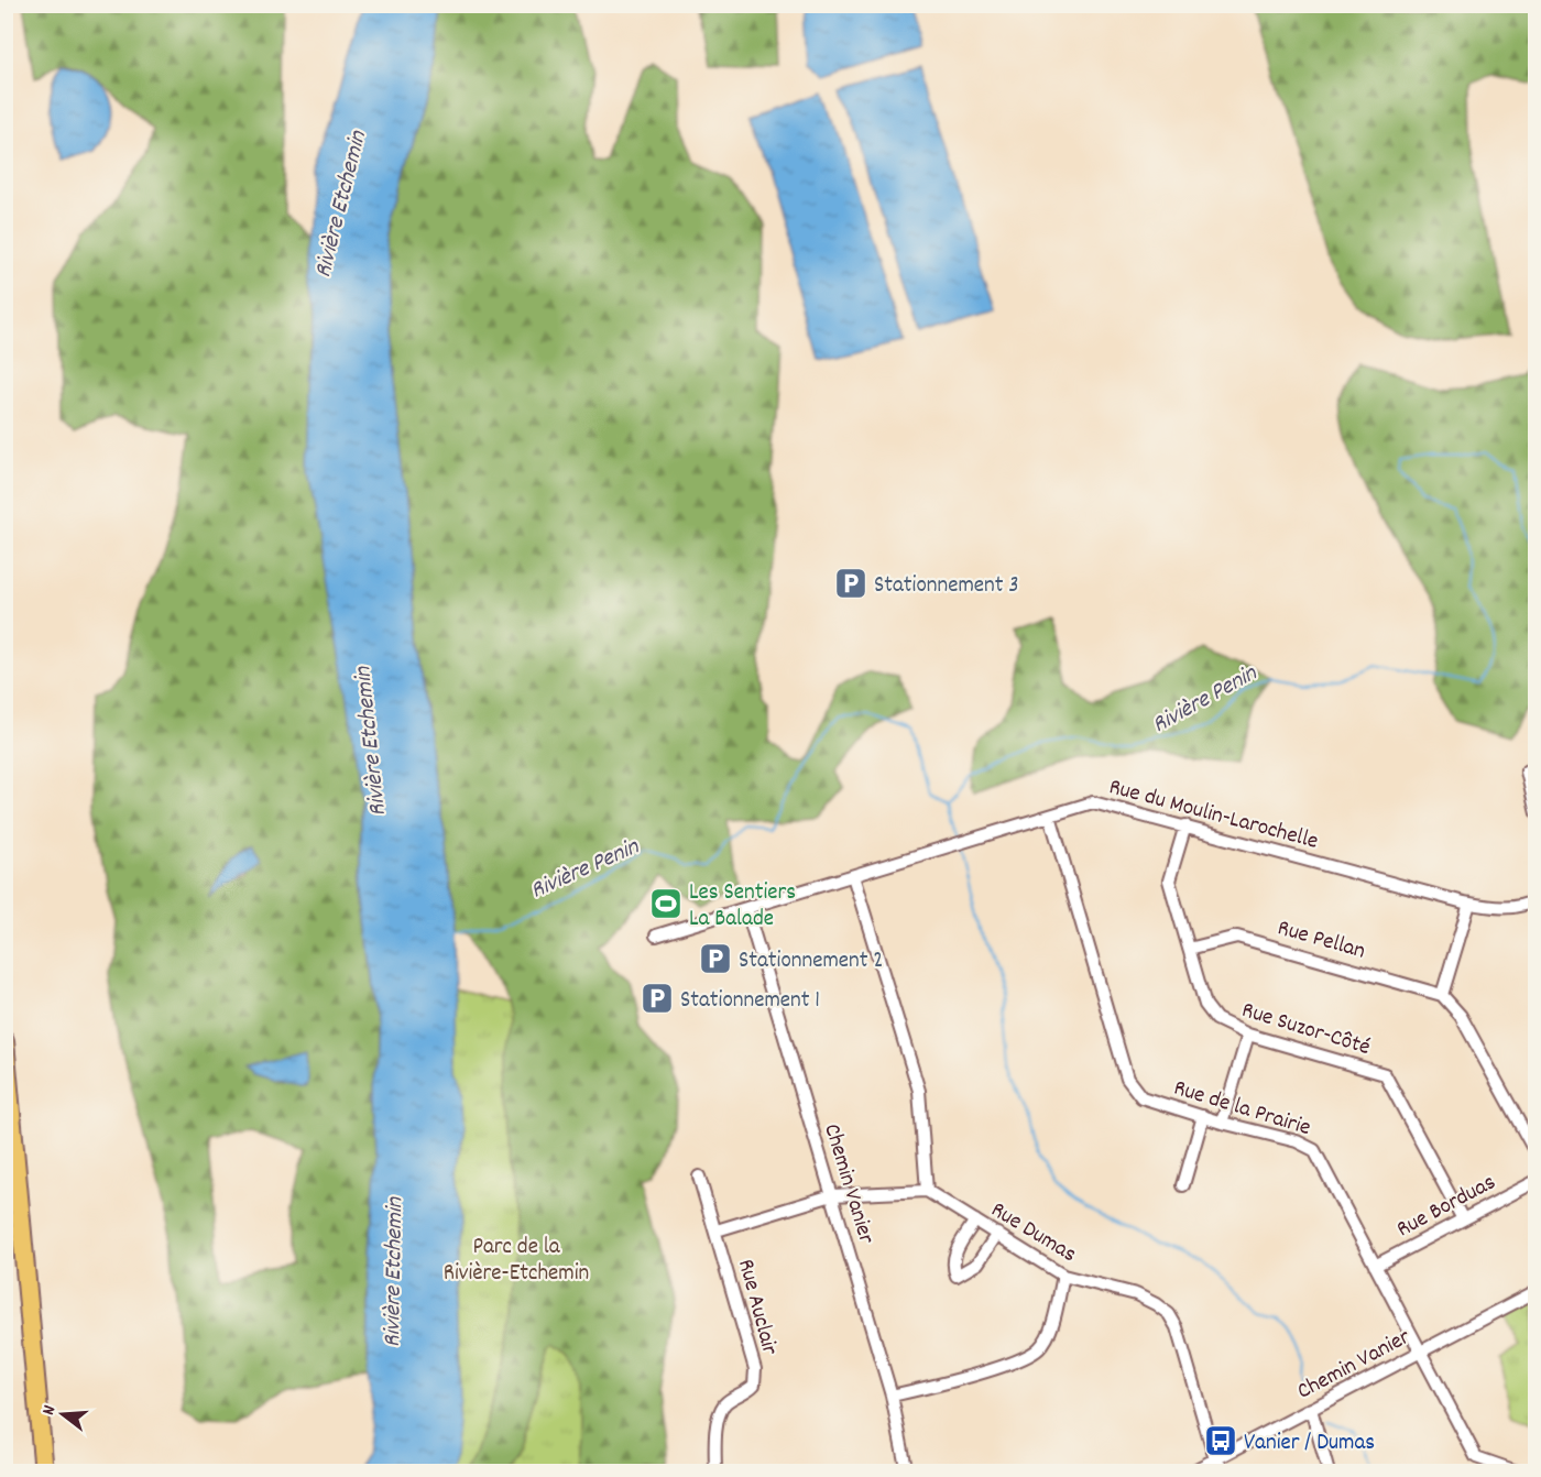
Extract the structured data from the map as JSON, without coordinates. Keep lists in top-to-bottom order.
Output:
{
  "streets": {
    "street": [
      "Rue du Moulin-Larochelle",
      "Rue Pellan",
      "Rue Suzor-Côté",
      "Rue de la Prairie",
      "Chemin Vanier",
      "Rue Borduas",
      "Rue Dumas",
      "Rue Auclair"
    ]
  },
  "crossings": [
    ["Rue du Moulin-Larochelle", "Rue Suzor-Côté"],
    ["Rue du Moulin-Larochelle", "Rue de la Prairie"],
    ["Rue du Moulin-Larochelle", "Chemin Vanier"],
    ["Rue Pellan", "Rue Suzor-Côté"],
    ["Rue Suzor-Côté", "Rue Borduas"],
    ["Rue de la Prairie", "Chemin Vanier"],
    ["Rue de la Prairie", "Rue Borduas"],
    ["Chemin Vanier", "Rue Dumas"]
  ],
  "water": ["Rivière Etchemin", "Rivière Penin"],
  "parks": ["Parc de la Rivière-Etchemin"],
  "places": {
    "parking": ["Stationnement 3", "Stationnement 2", "Stationnement 1"],
    "sports": ["Les Sentiers La Balade"],
    "bus stop": ["Vanier / Dumas"]
  },
  "north": "left"
}
